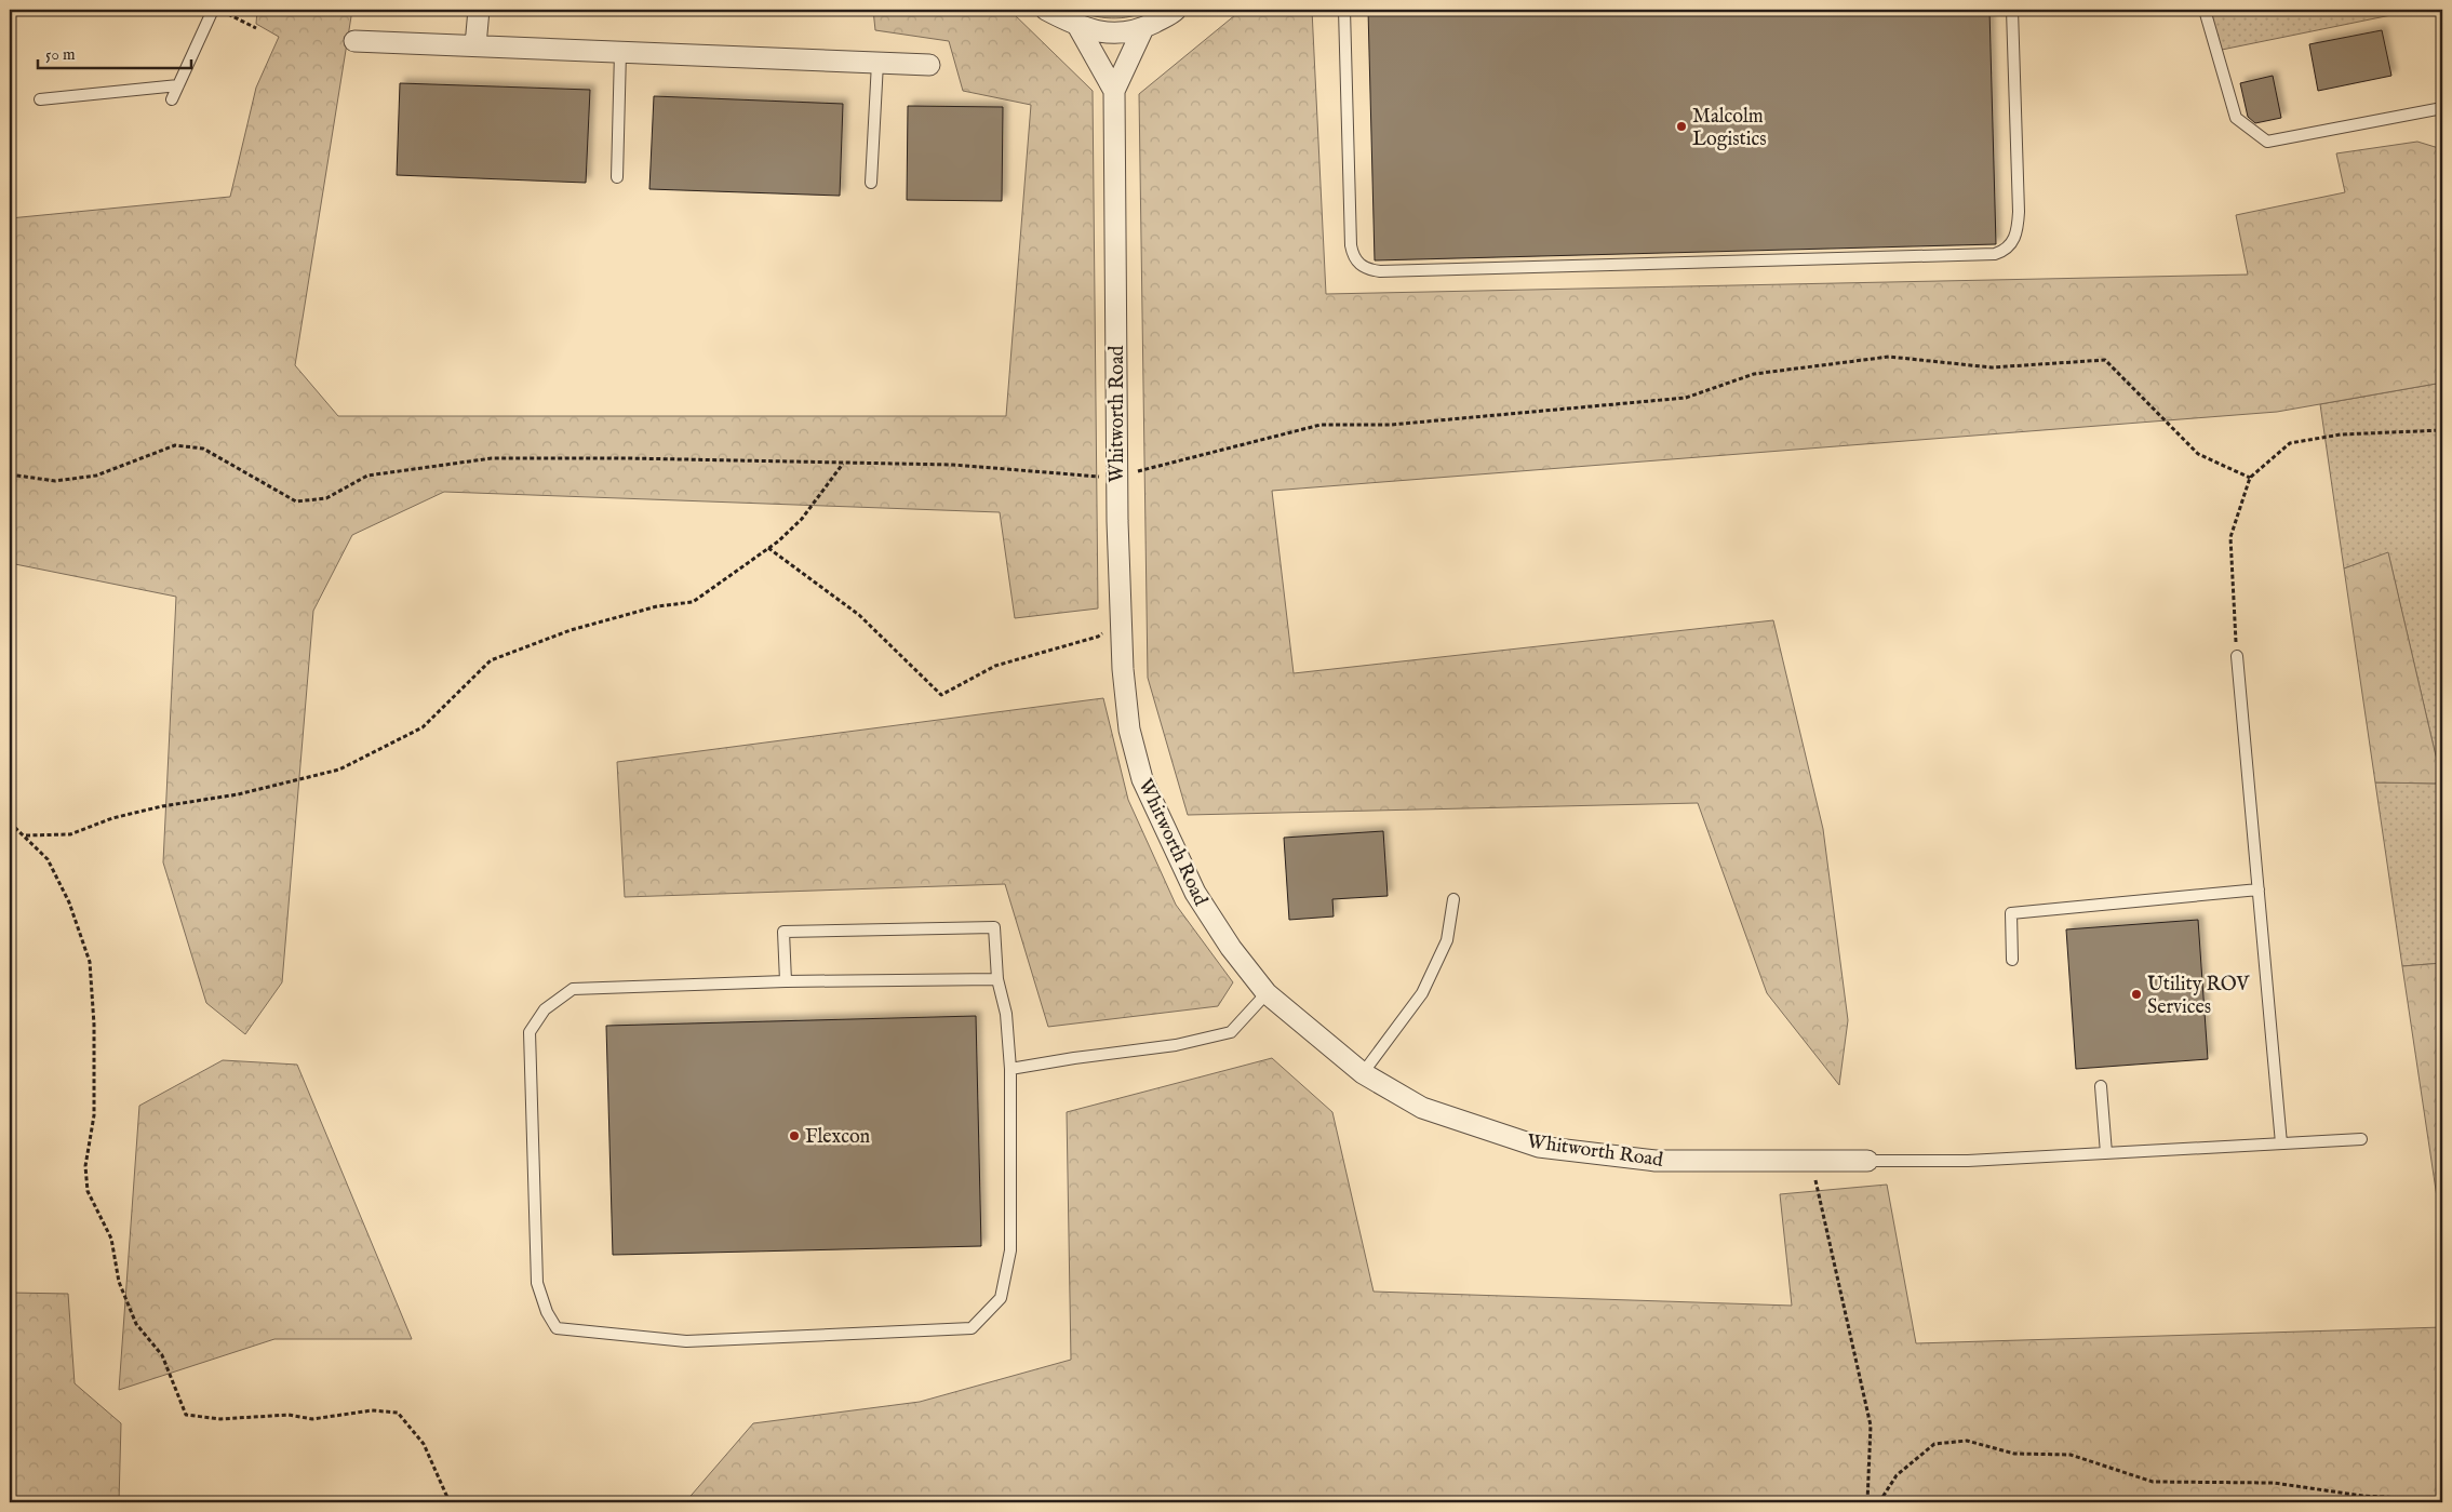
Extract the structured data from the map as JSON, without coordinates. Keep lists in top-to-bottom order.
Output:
{
  "streets": {
    "street": ["Whitworth Road"]
  },
  "places": ["Malcolm Logistics", "Utility ROV Services", "Flexcon"],
  "scale_bar": "50 m"
}
